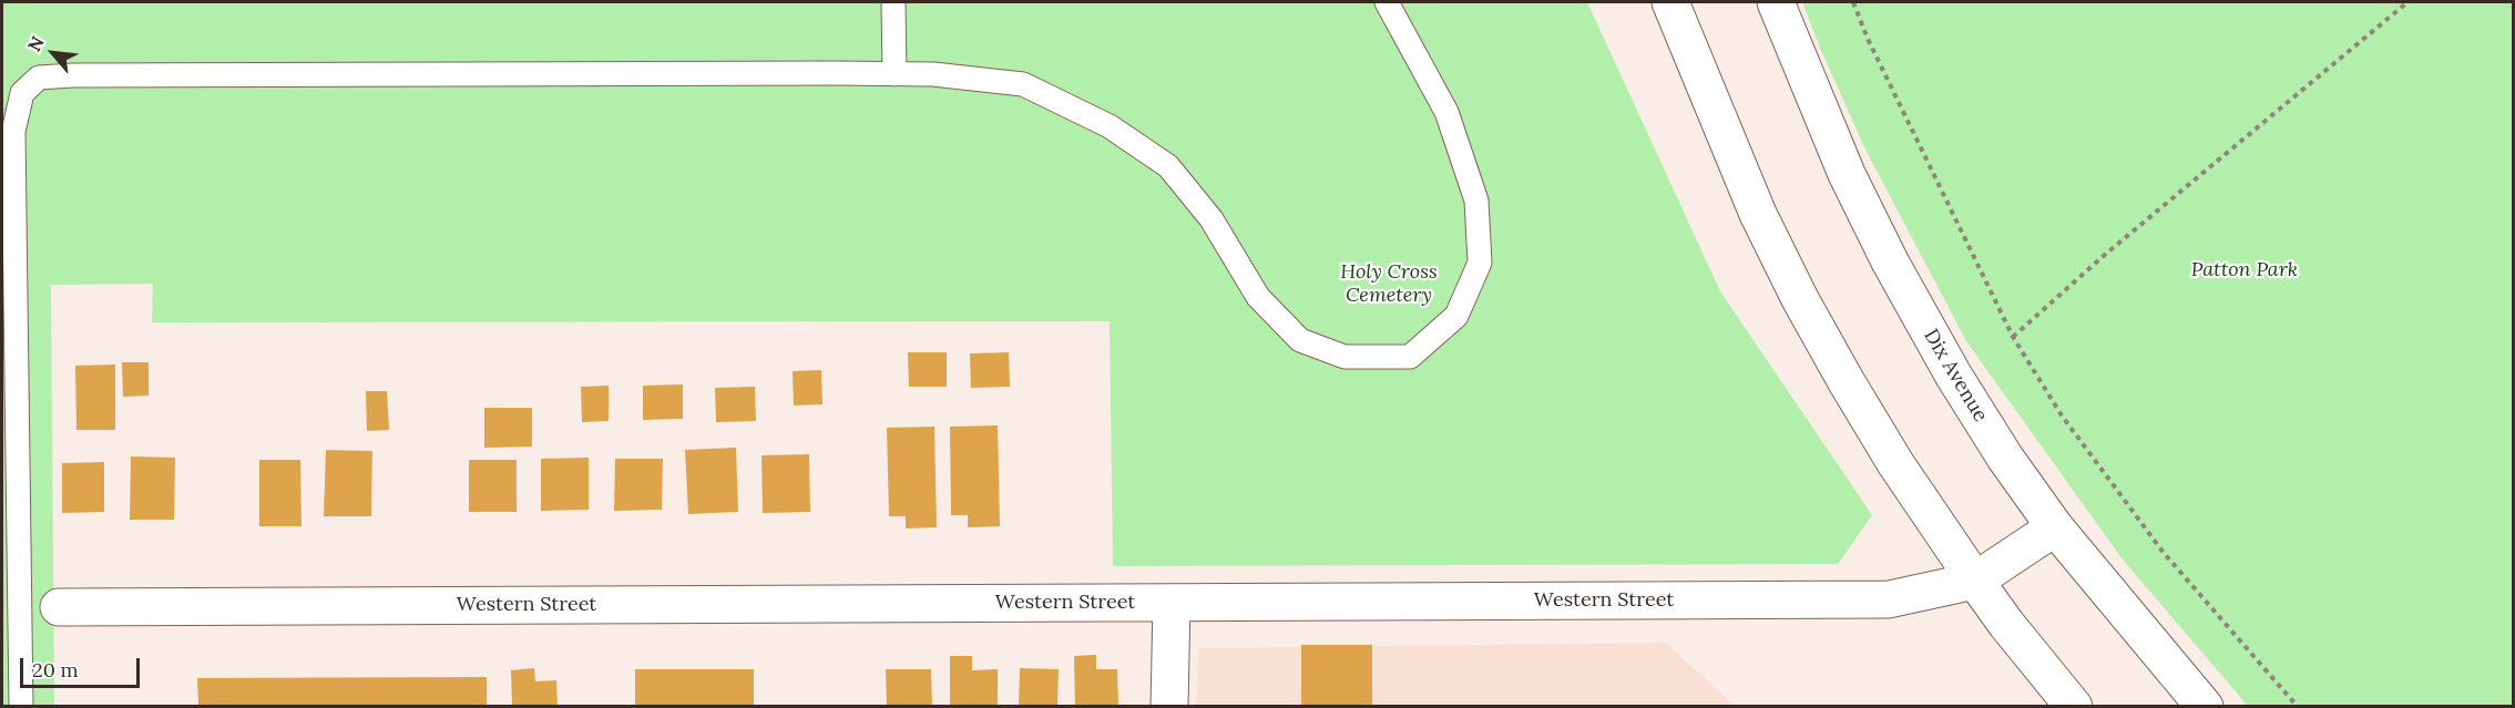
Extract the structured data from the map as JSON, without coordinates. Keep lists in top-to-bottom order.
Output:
{
  "streets": {
    "street": ["Dix Avenue", "Western Street"]
  },
  "crossings": [
    ["Dix Avenue", "Western Street"]
  ],
  "parks": ["Patton Park", "Holy Cross Cemetery"],
  "scale_bar": "20 m",
  "north": "top left"
}
